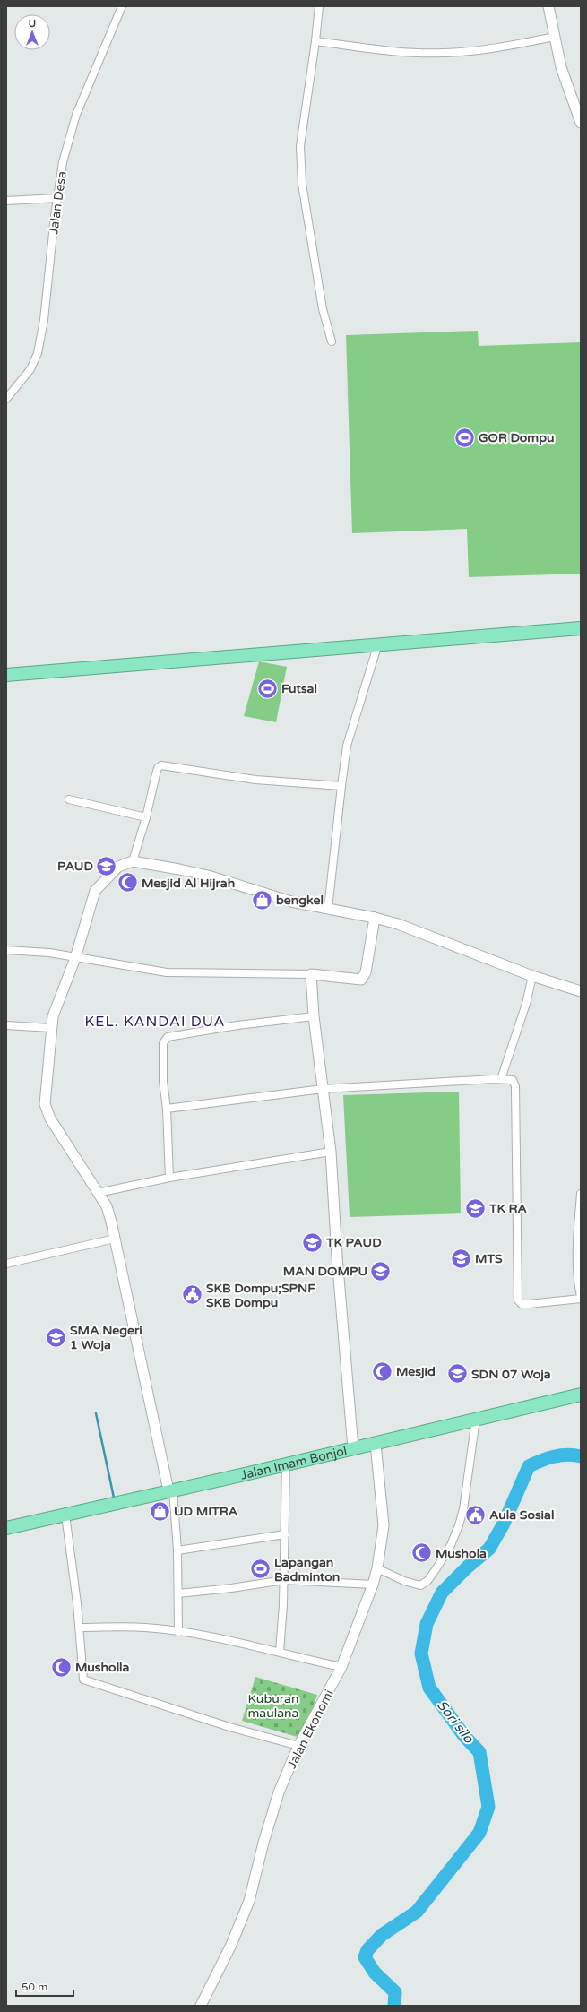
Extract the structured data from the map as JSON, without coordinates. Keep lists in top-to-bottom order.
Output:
{
  "streets": {
    "highway": ["Jalan Imam Bonjol"],
    "street": ["Jalan Desa", "Jalan Ekonomi"]
  },
  "crossings": [
    ["Jalan Imam Bonjol", "Jalan Ekonomi"]
  ],
  "districts": ["KEL. KANDAI DUA"],
  "water": ["Sori silo"],
  "parks": ["Kuburan maulana"],
  "places": {
    "sports": ["GOR Dompu", "Futsal", "Lapangan Badminton"],
    "school or university": [
      "PAUD",
      "TK RA",
      "TK PAUD",
      "MTS",
      "MAN DOMPU",
      "SMA Negeri 1 Woja",
      "SDN 07 Woja"
    ],
    "mosque": [
      "Mesjid Al Hijrah",
      "Mesjid",
      "Mushola",
      "Musholla"
    ],
    "shop": ["bengkel", "UD MITRA"],
    "public building": ["SKB Dompu;SPNF SKB Dompu", "Aula Sosial"]
  },
  "scale_bar": "50 m",
  "north": "top"
}
